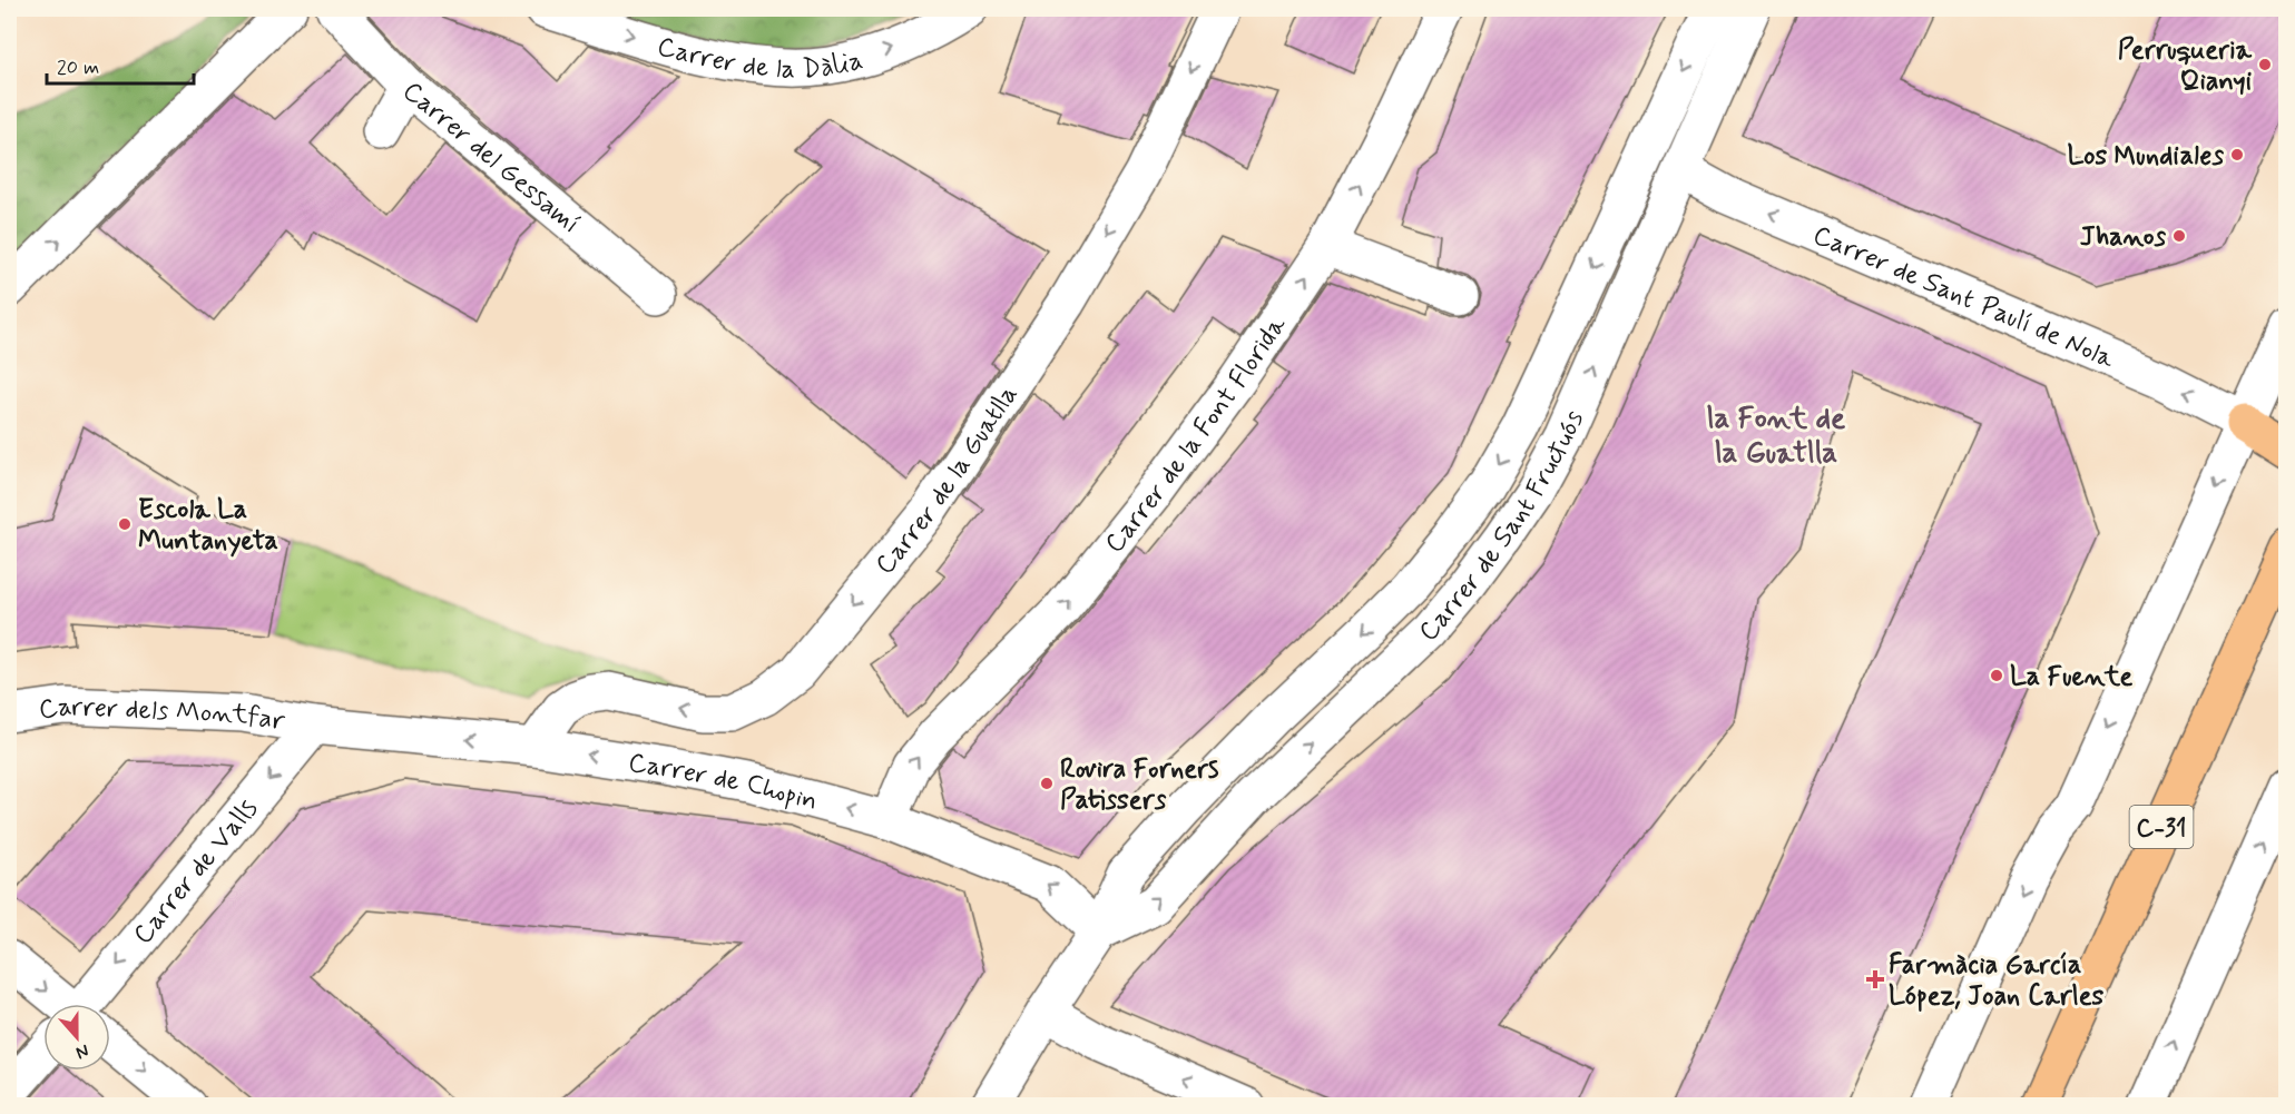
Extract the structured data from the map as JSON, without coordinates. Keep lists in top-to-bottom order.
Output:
{
  "streets": {
    "main road": ["C-31"],
    "street": [
      "Carrer de la Dàlia",
      "Carrer del Gessamí",
      "Carrer de Sant Paulí de Nola",
      "Carrer de la Font Florida",
      "Carrer de la Guatlla",
      "Carrer de Sant Fructuós",
      "Carrer dels Montfar",
      "Carrer de Chopin",
      "Carrer de Valls"
    ]
  },
  "crossings": [
    ["Carrer de Sant Paulí de Nola", "Carrer de Sant Fructuós"],
    ["Carrer de la Font Florida", "Carrer de Chopin"],
    ["Carrer de la Guatlla", "Carrer de Chopin"],
    ["Carrer de Sant Fructuós", "Carrer de Chopin"],
    ["Carrer dels Montfar", "Carrer de Chopin"],
    ["Carrer dels Montfar", "Carrer de Valls"],
    ["Carrer de Chopin", "Carrer de Valls"]
  ],
  "one_way": [
    "Carrer de la Dàlia",
    "Carrer de Sant Paulí de Nola",
    "Carrer de la Font Florida",
    "Carrer de la Guatlla",
    "Carrer de Chopin",
    "Carrer de Valls"
  ],
  "districts": ["la Font de la Guatlla"],
  "places": {
    "other": [
      "Perruqueria Qianyi",
      "Los Mundiales",
      "Jhanos",
      "Escola La Muntanyeta",
      "La Fuente",
      "Rovira Forners Patissers"
    ],
    "health": ["Farmàcia García López, Joan Carles"]
  },
  "scale_bar": "20 m",
  "north": "bottom"
}
